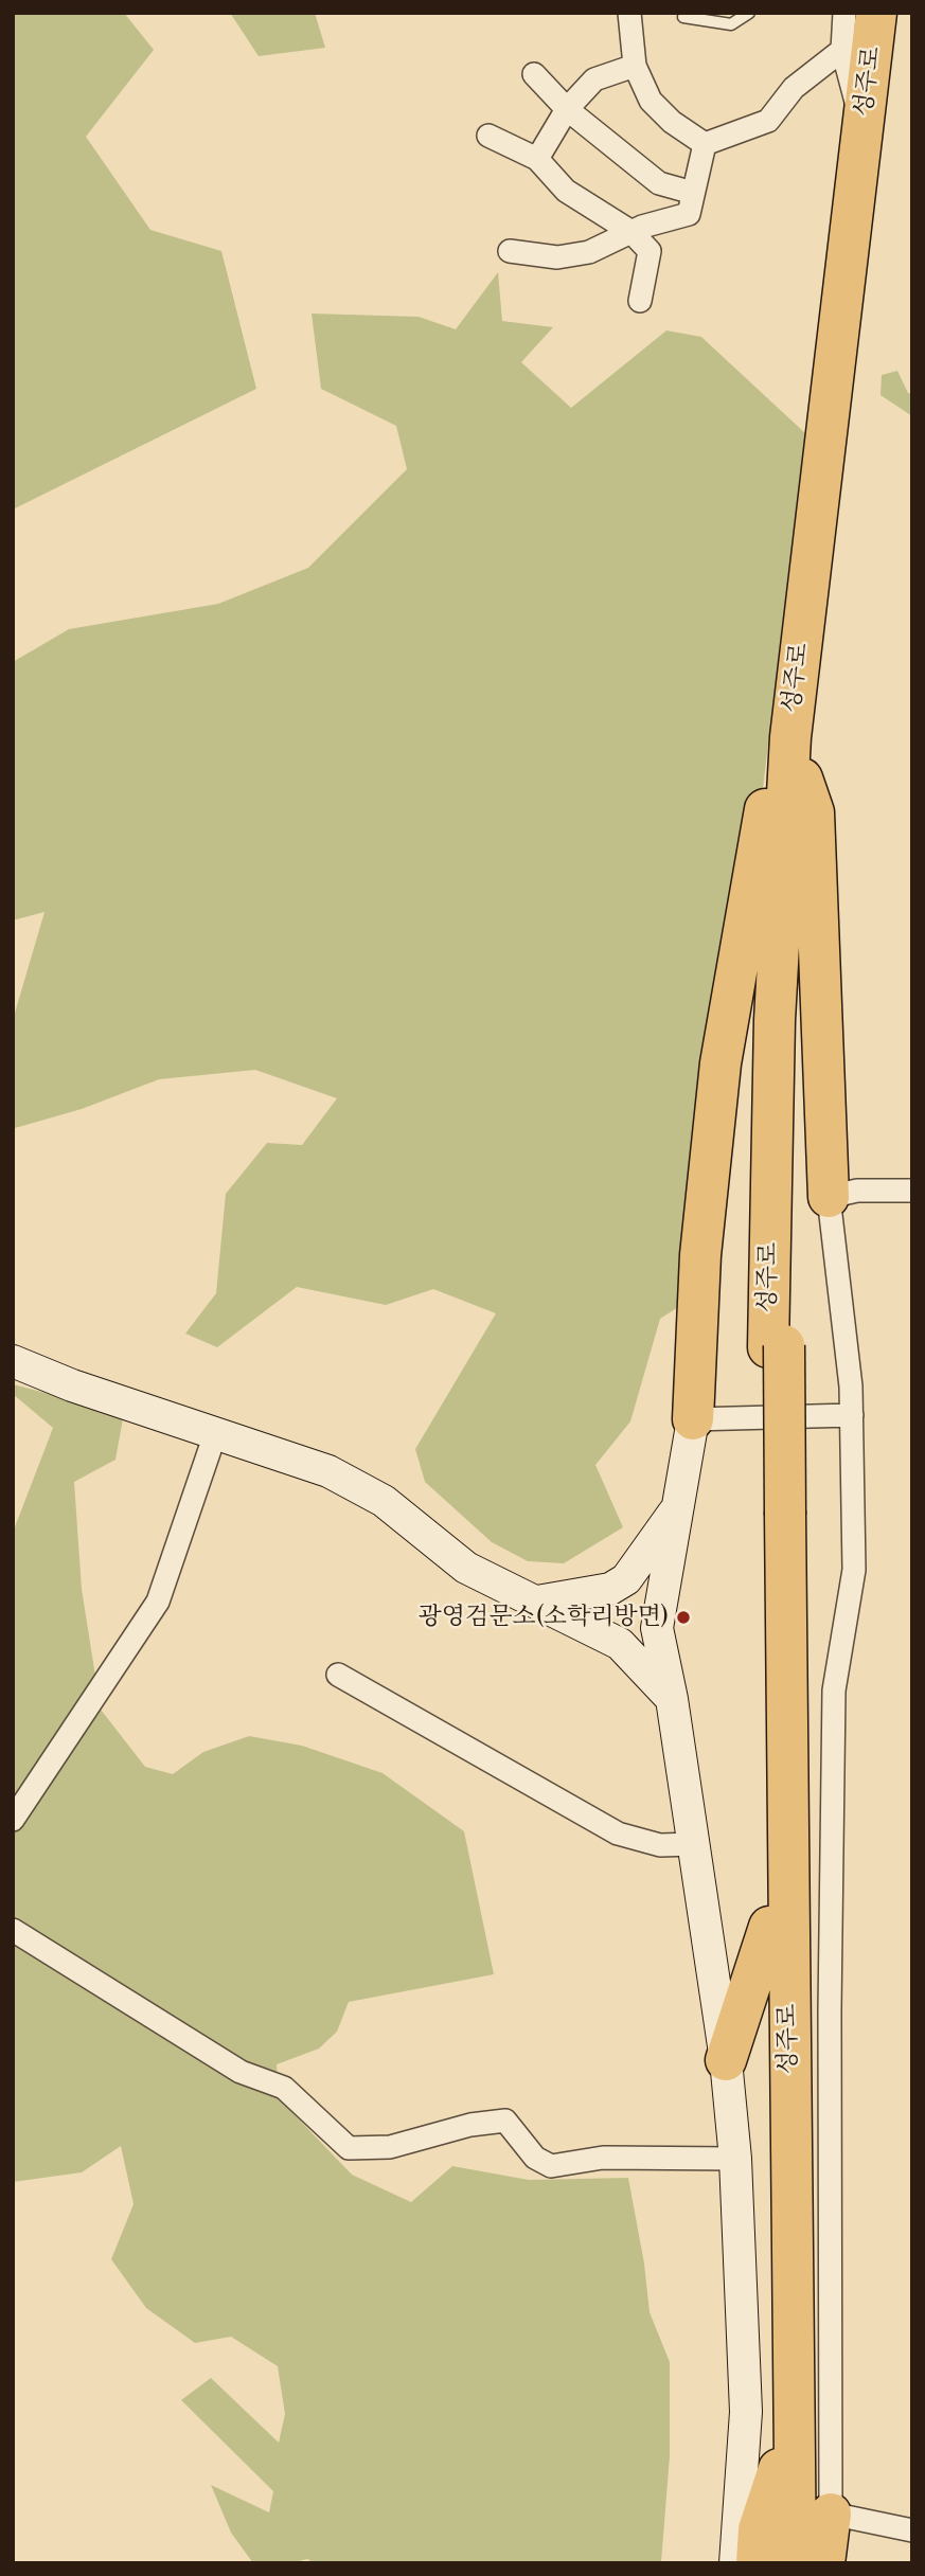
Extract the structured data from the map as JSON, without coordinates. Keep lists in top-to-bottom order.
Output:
{
  "streets": {
    "highway": ["성주로"]
  },
  "places": ["광영검문소(소학리방면)"]
}
